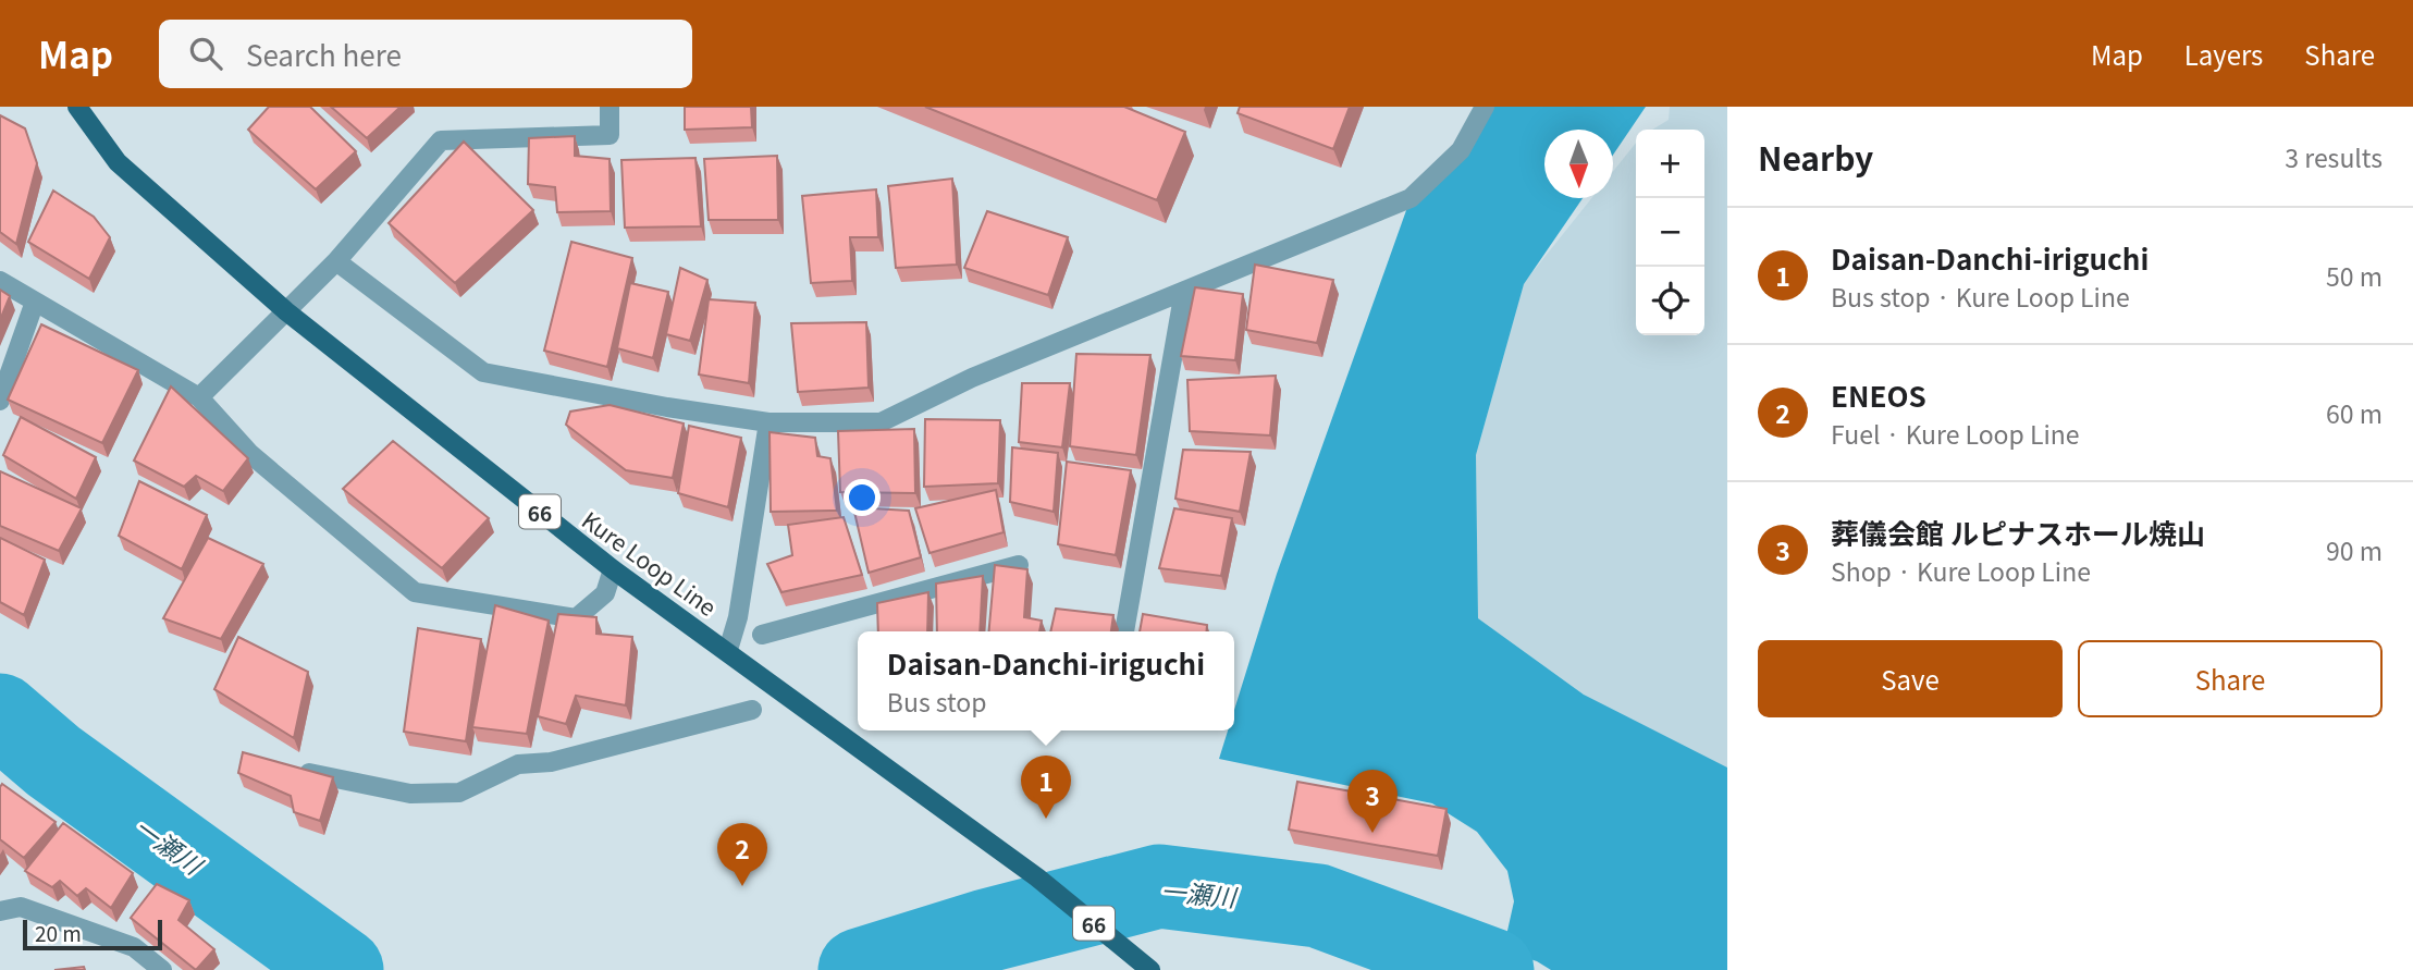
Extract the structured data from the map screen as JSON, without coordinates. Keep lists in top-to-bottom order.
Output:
{
  "streets": {
    "main road": ["66", "Kure Loop Line"]
  },
  "water": ["一瀬川"],
  "scale_bar": "20 m",
  "north": "bottom",
  "page": {
    "header": "Map",
    "search": "Search here",
    "nav": ["Map", "Layers", "Share"],
    "heading": ["Nearby", "3 results"],
    "map_buttons": ["+", "−"],
    "list": [
      {
        "mark": "1",
        "name": "Daisan-Danchi-iriguchi",
        "note": "Bus stop · Kure Loop Line",
        "value": "50 m"
      },
      {
        "mark": "2",
        "name": "ENEOS",
        "note": "Fuel · Kure Loop Line",
        "value": "60 m"
      },
      {
        "mark": "3",
        "name": "葬儀会館 ルピナスホール焼山",
        "note": "Shop · Kure Loop Line",
        "value": "90 m"
      }
    ],
    "buttons": ["Save", "Share"],
    "popup": ["Daisan-Danchi-iriguchi", "Bus stop"],
    "pins": ["1", "3", "2"],
    "scale": "20 m"
  }
}
